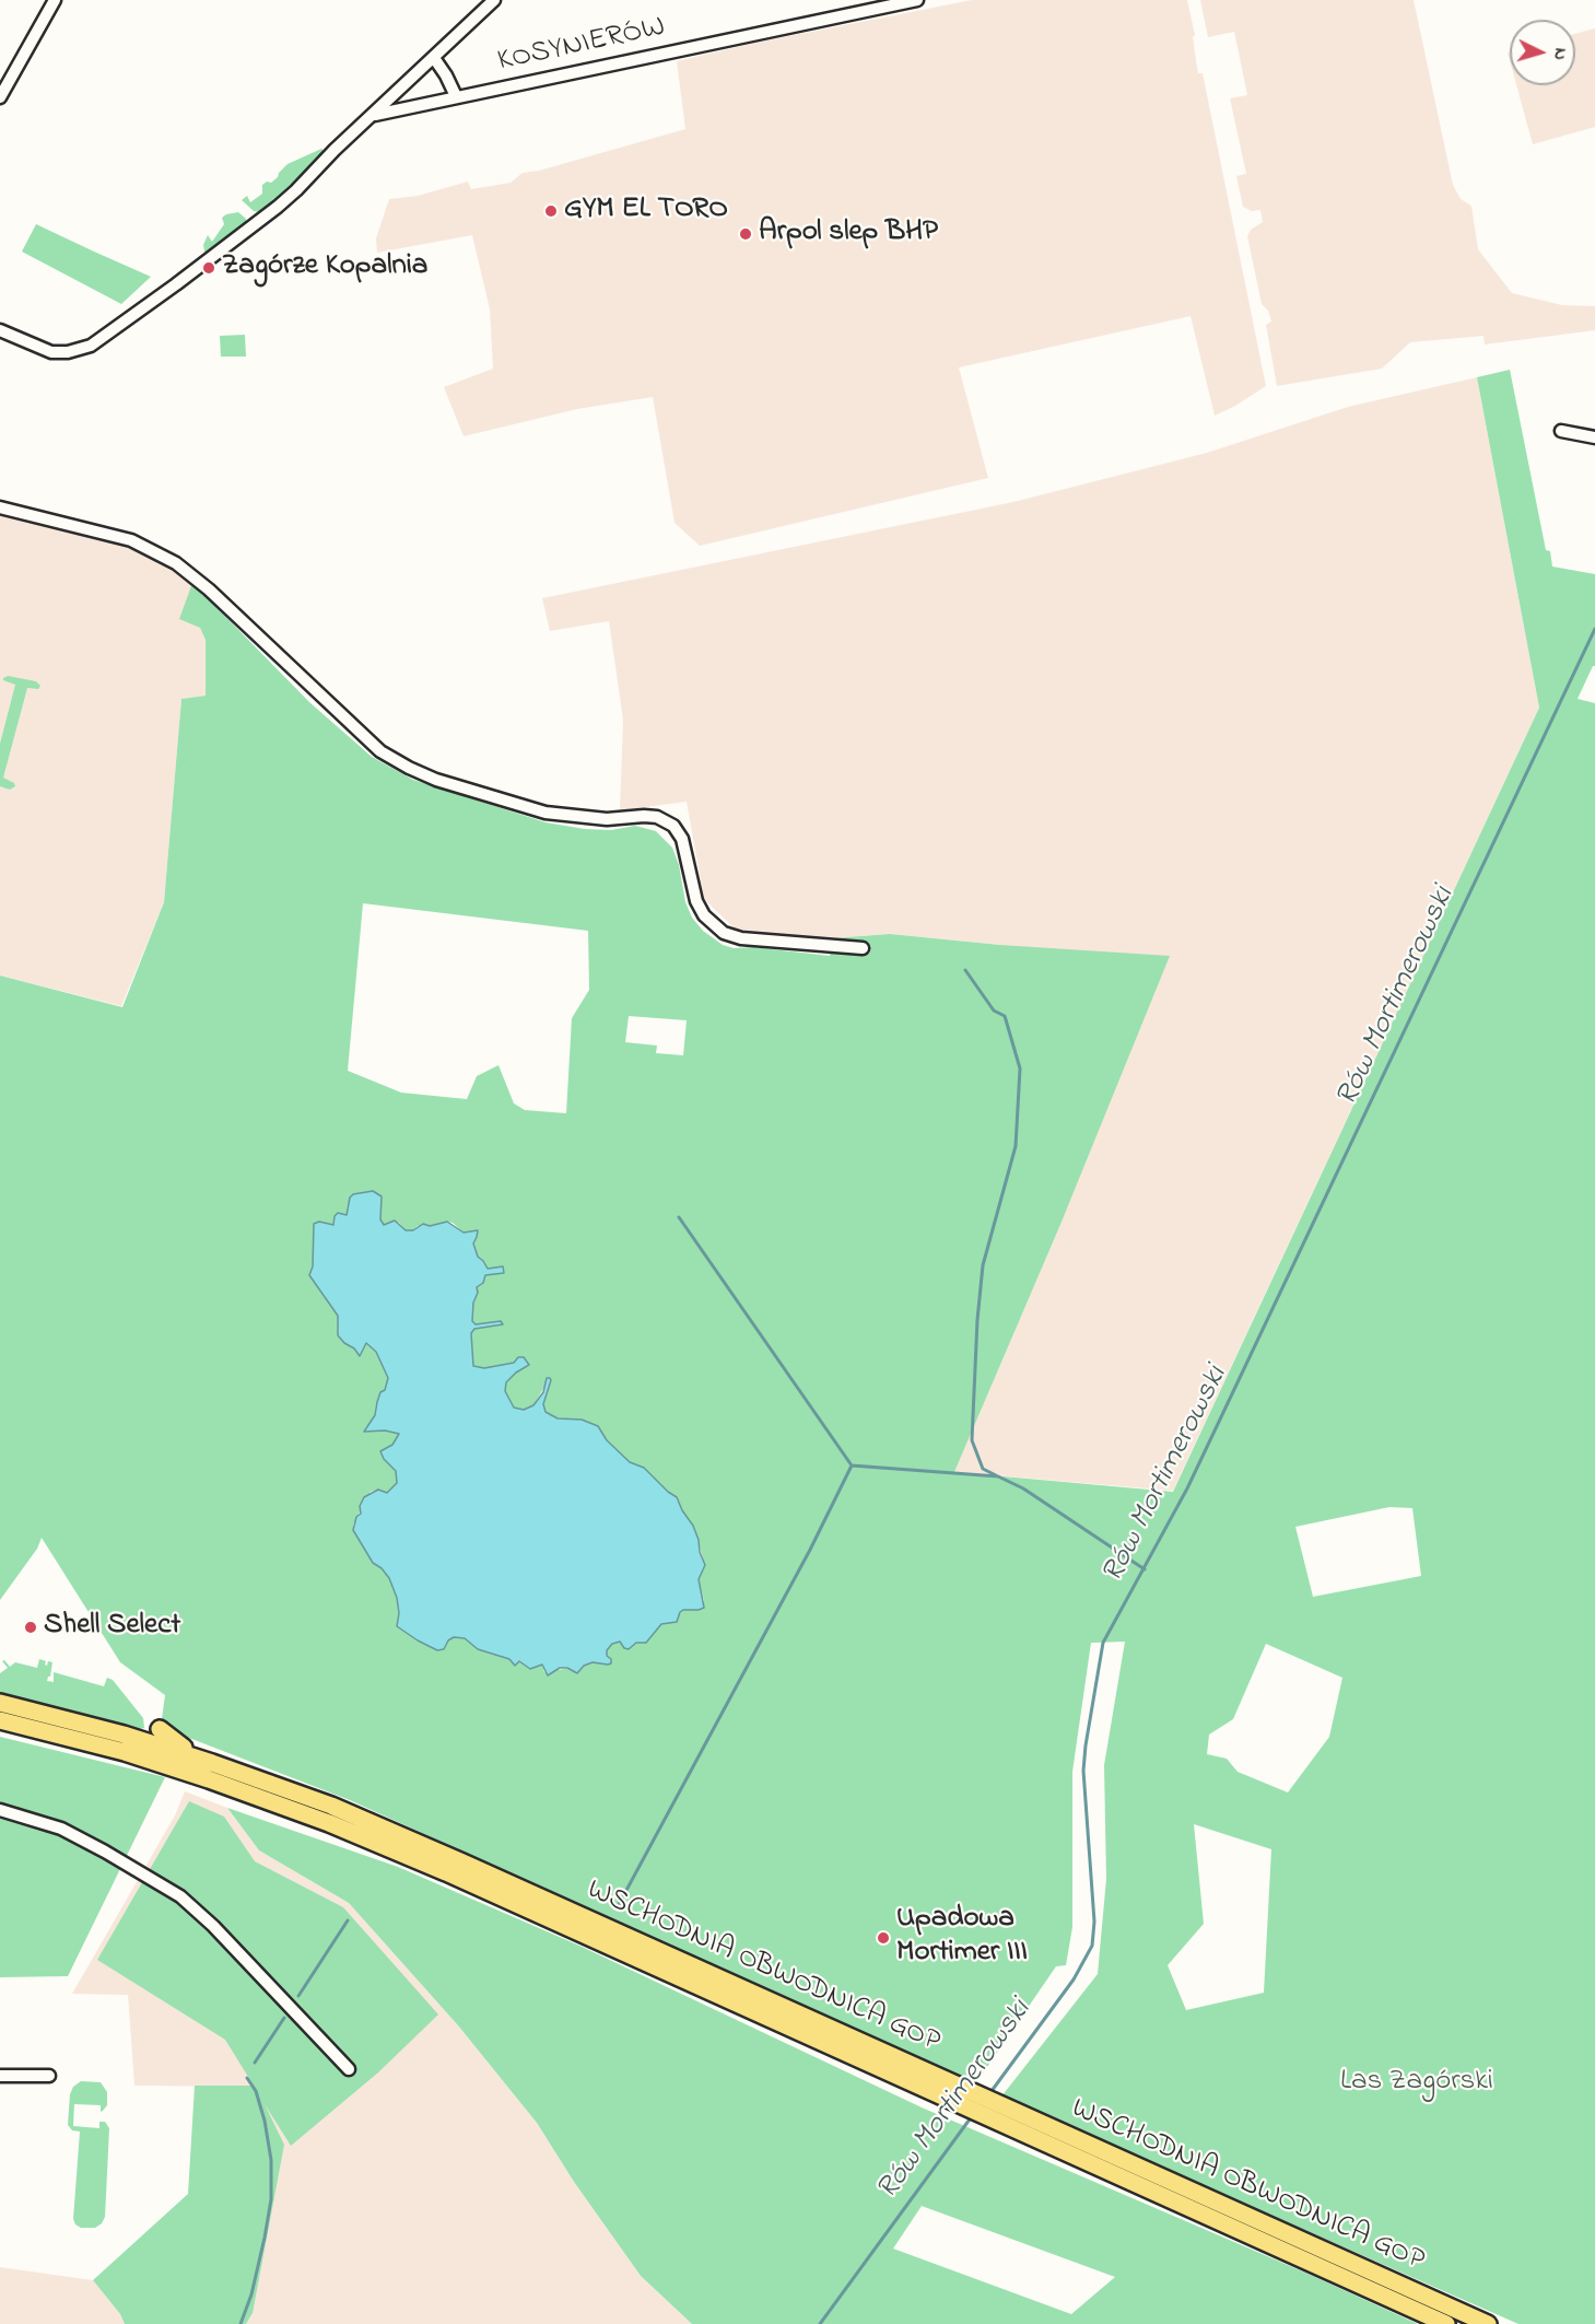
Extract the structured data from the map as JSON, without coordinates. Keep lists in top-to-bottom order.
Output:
{
  "streets": {
    "highway": ["WSCHODNIA OBWODNICA GOP"],
    "street": ["KOSYNIERÓW"]
  },
  "water": ["Rów Mortimerowski"],
  "parks": ["Las Zagórski"],
  "places": [
    "GYM EL TORO",
    "Arpol slep BHP",
    "Zagórze Kopalnia",
    "Shell Select",
    "Upadowa Mortimer III"
  ],
  "north": "right"
}
